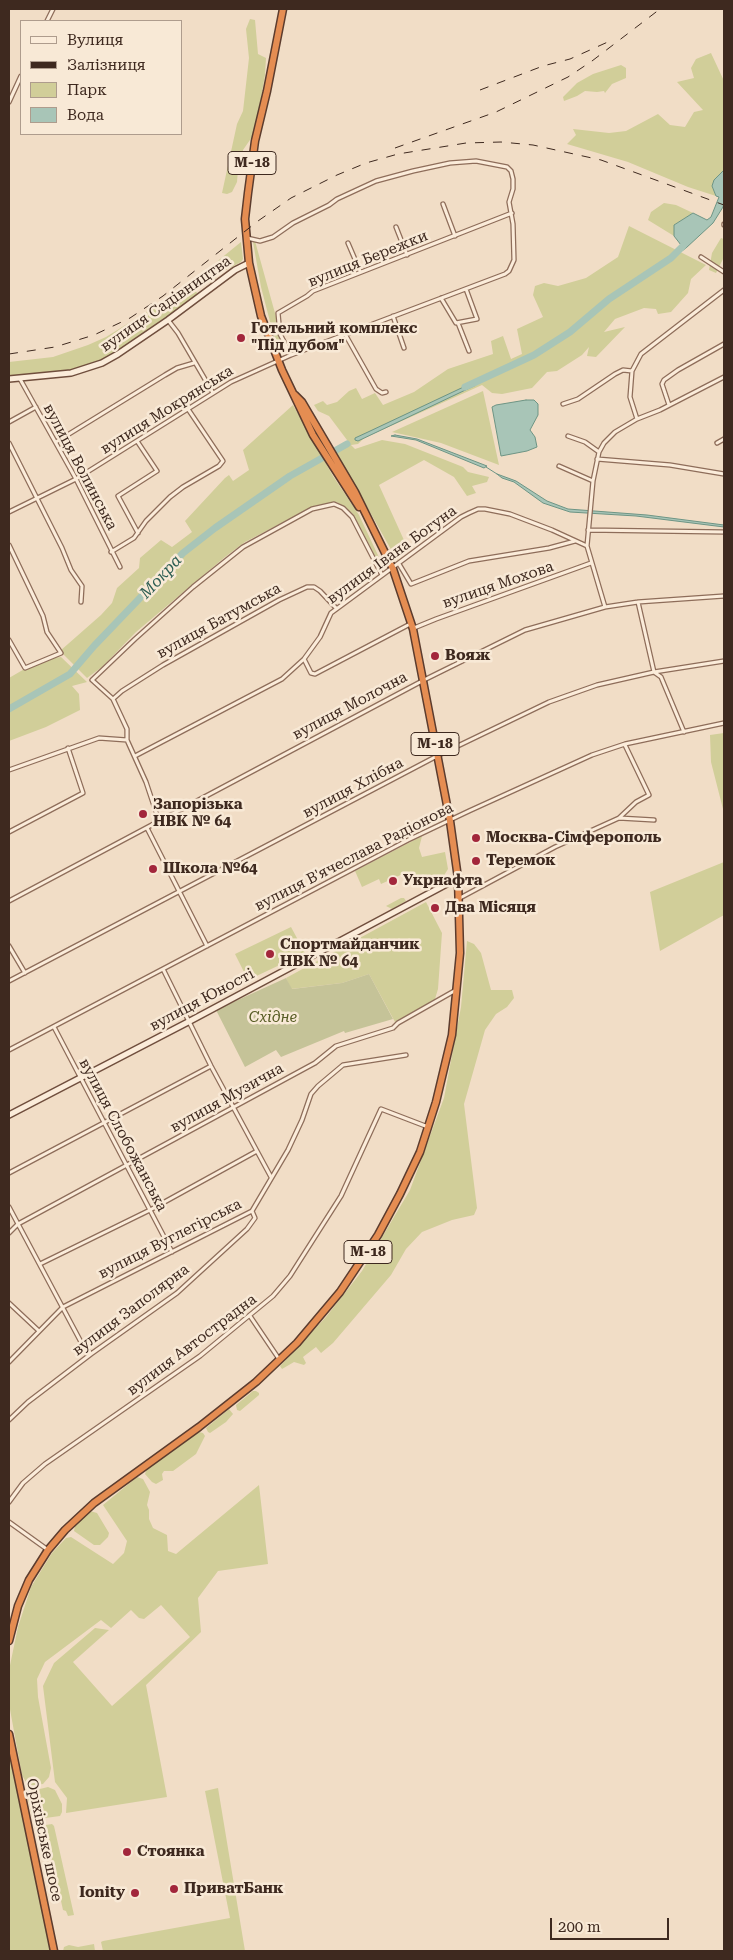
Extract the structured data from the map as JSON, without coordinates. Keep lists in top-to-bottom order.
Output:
{
  "streets": {
    "highway": ["М-18", "Оріхівське шосе"],
    "street": [
      "вулиця Бережки",
      "вулиця Садівництва",
      "вулиця Мокрянська",
      "вулиця Волинська",
      "вулиця Івана Богуна",
      "вулиця Мохова",
      "вулиця Батумська",
      "вулиця Молочна",
      "вулиця Хлібна",
      "вулиця В'ячеслава Радіонова",
      "вулиця Юності",
      "вулиця Музична",
      "вулиця Слобожанська",
      "вулиця Вуглегірська",
      "вулиця Заполярна",
      "вулиця Автострадна"
    ]
  },
  "crossings": [
    ["М-18", "вулиця Садівництва"],
    ["М-18", "вулиця Мокрянська"],
    ["М-18", "вулиця Івана Богуна"],
    ["М-18", "вулиця Мохова"],
    ["М-18", "вулиця Молочна"],
    ["М-18", "вулиця Хлібна"],
    ["М-18", "вулиця В'ячеслава Радіонова"],
    ["М-18", "вулиця Юності"],
    ["М-18", "вулиця Музична"],
    ["М-18", "вулиця Автострадна"],
    ["вулиця Бережки", "вулиця Мокрянська"],
    ["вулиця Садівництва", "вулиця Волинська"],
    ["вулиця Мокрянська", "вулиця Волинська"],
    ["вулиця Івана Богуна", "вулиця Мохова"],
    ["вулиця Івана Богуна", "вулиця Батумська"],
    ["вулиця В'ячеслава Радіонова", "вулиця Слобожанська"],
    ["вулиця Юності", "вулиця Слобожанська"],
    ["вулиця Музична", "вулиця Слобожанська"],
    ["вулиця Слобожанська", "вулиця Вуглегірська"],
    ["вулиця Вуглегірська", "вулиця Заполярна"]
  ],
  "water": ["Мокра"],
  "parks": ["Східне"],
  "places": [
    "Готельний комплекс \"Під дубом\"",
    "Вояж",
    "Запорізька НВК № 64",
    "Москва-Сімферополь",
    "Теремок",
    "Школа №64",
    "Укрнафта",
    "Два Місяця",
    "Спортмайданчик НВК № 64",
    "Стоянка",
    "ПриватБанк",
    "Ionity"
  ],
  "legend": [
    "Вулиця",
    "Залізниця",
    "Парк",
    "Вода"
  ],
  "scale_bar": "200 m"
}
